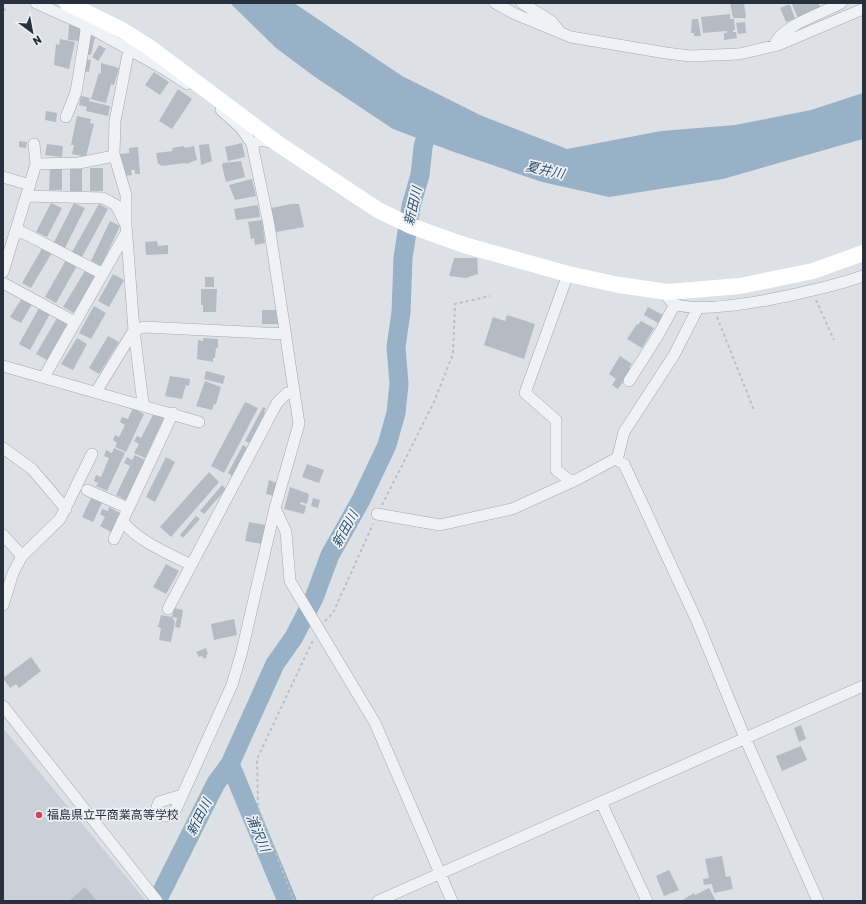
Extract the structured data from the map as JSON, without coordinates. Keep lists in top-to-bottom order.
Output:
{
  "water": ["夏井川", "新田川", "浦沢川"],
  "places": ["福島県立平商業高等学校"],
  "north": "bottom right"
}
